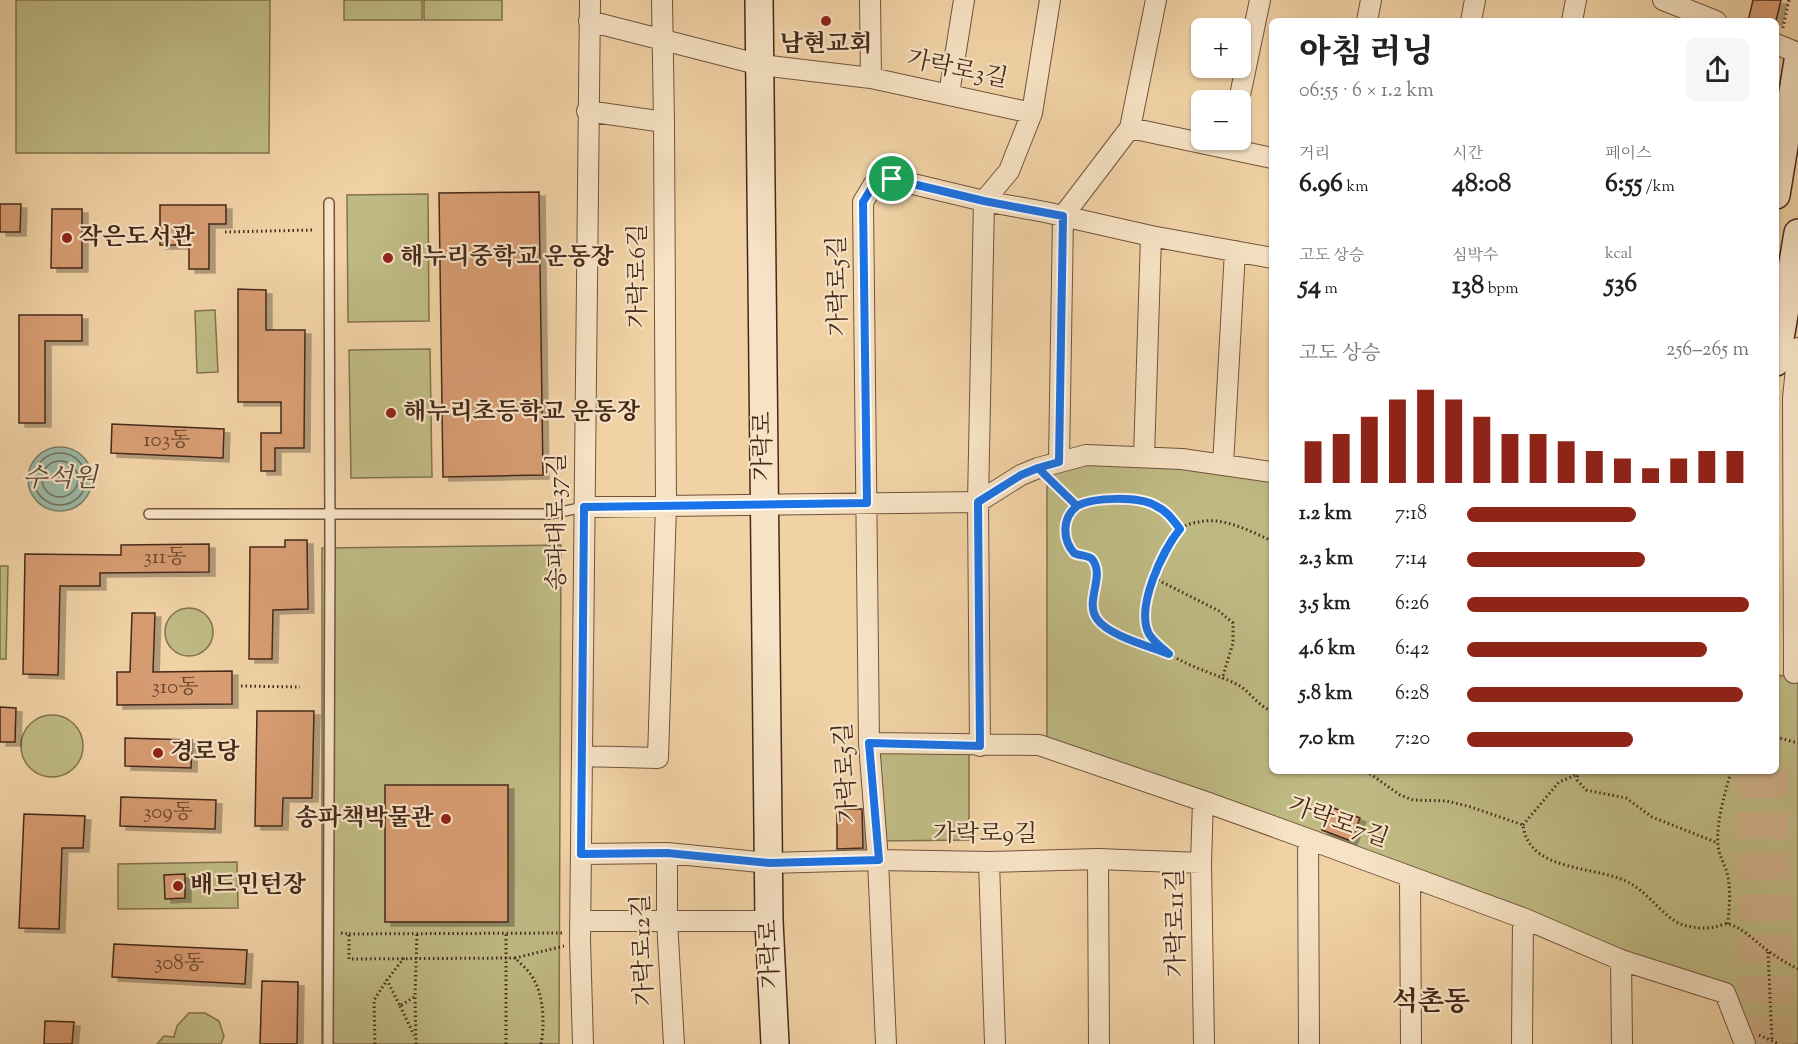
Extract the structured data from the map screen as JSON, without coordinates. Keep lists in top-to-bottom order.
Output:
{
  "streets": {
    "street": [
      "가락로3길",
      "가락로6길",
      "가락로5길",
      "가락로",
      "송파대로37길",
      "가락로7길",
      "가락로9길",
      "가락로11길",
      "가락로12길"
    ]
  },
  "crossings": [
    ["가락로3길", "가락로"],
    ["가락로6길", "송파대로37길"],
    ["가락로5길", "가락로7길"],
    ["가락로5길", "가락로9길"],
    ["가락로", "가락로9길"],
    ["가락로7길", "가락로11길"],
    ["가락로9길", "가락로11길"]
  ],
  "districts": ["석촌동"],
  "water": ["수석원"],
  "places": [
    "남현교회",
    "작은도서관",
    "해누리중학교 운동장",
    "해누리초등학교 운동장",
    "경로당",
    "송파책박물관",
    "배드민턴장"
  ],
  "house_numbers": [
    "103동",
    "311동",
    "310동",
    "309동",
    "308동"
  ],
  "page": {
    "map_buttons": ["+", "−"],
    "heading": ["아침 러닝", "06:55 · 6 × 1.2 km"],
    "stats": [
      ["거리", "6.96 km"],
      ["시간", "48:08"],
      ["페이스", "6:55 /km"],
      ["고도 상승", "54 m"],
      ["심박수", "138 bpm"],
      ["kcal", "536"]
    ],
    "chart": ["고도 상승", "256–265 m"],
    "list": [
      {
        "name": "1.2 km",
        "note": "7:18"
      },
      {
        "name": "2.3 km",
        "note": "7:14"
      },
      {
        "name": "3.5 km",
        "note": "6:26"
      },
      {
        "name": "4.6 km",
        "note": "6:42"
      },
      {
        "name": "5.8 km",
        "note": "6:28"
      },
      {
        "name": "7.0 km",
        "note": "7:20"
      }
    ]
  }
}
